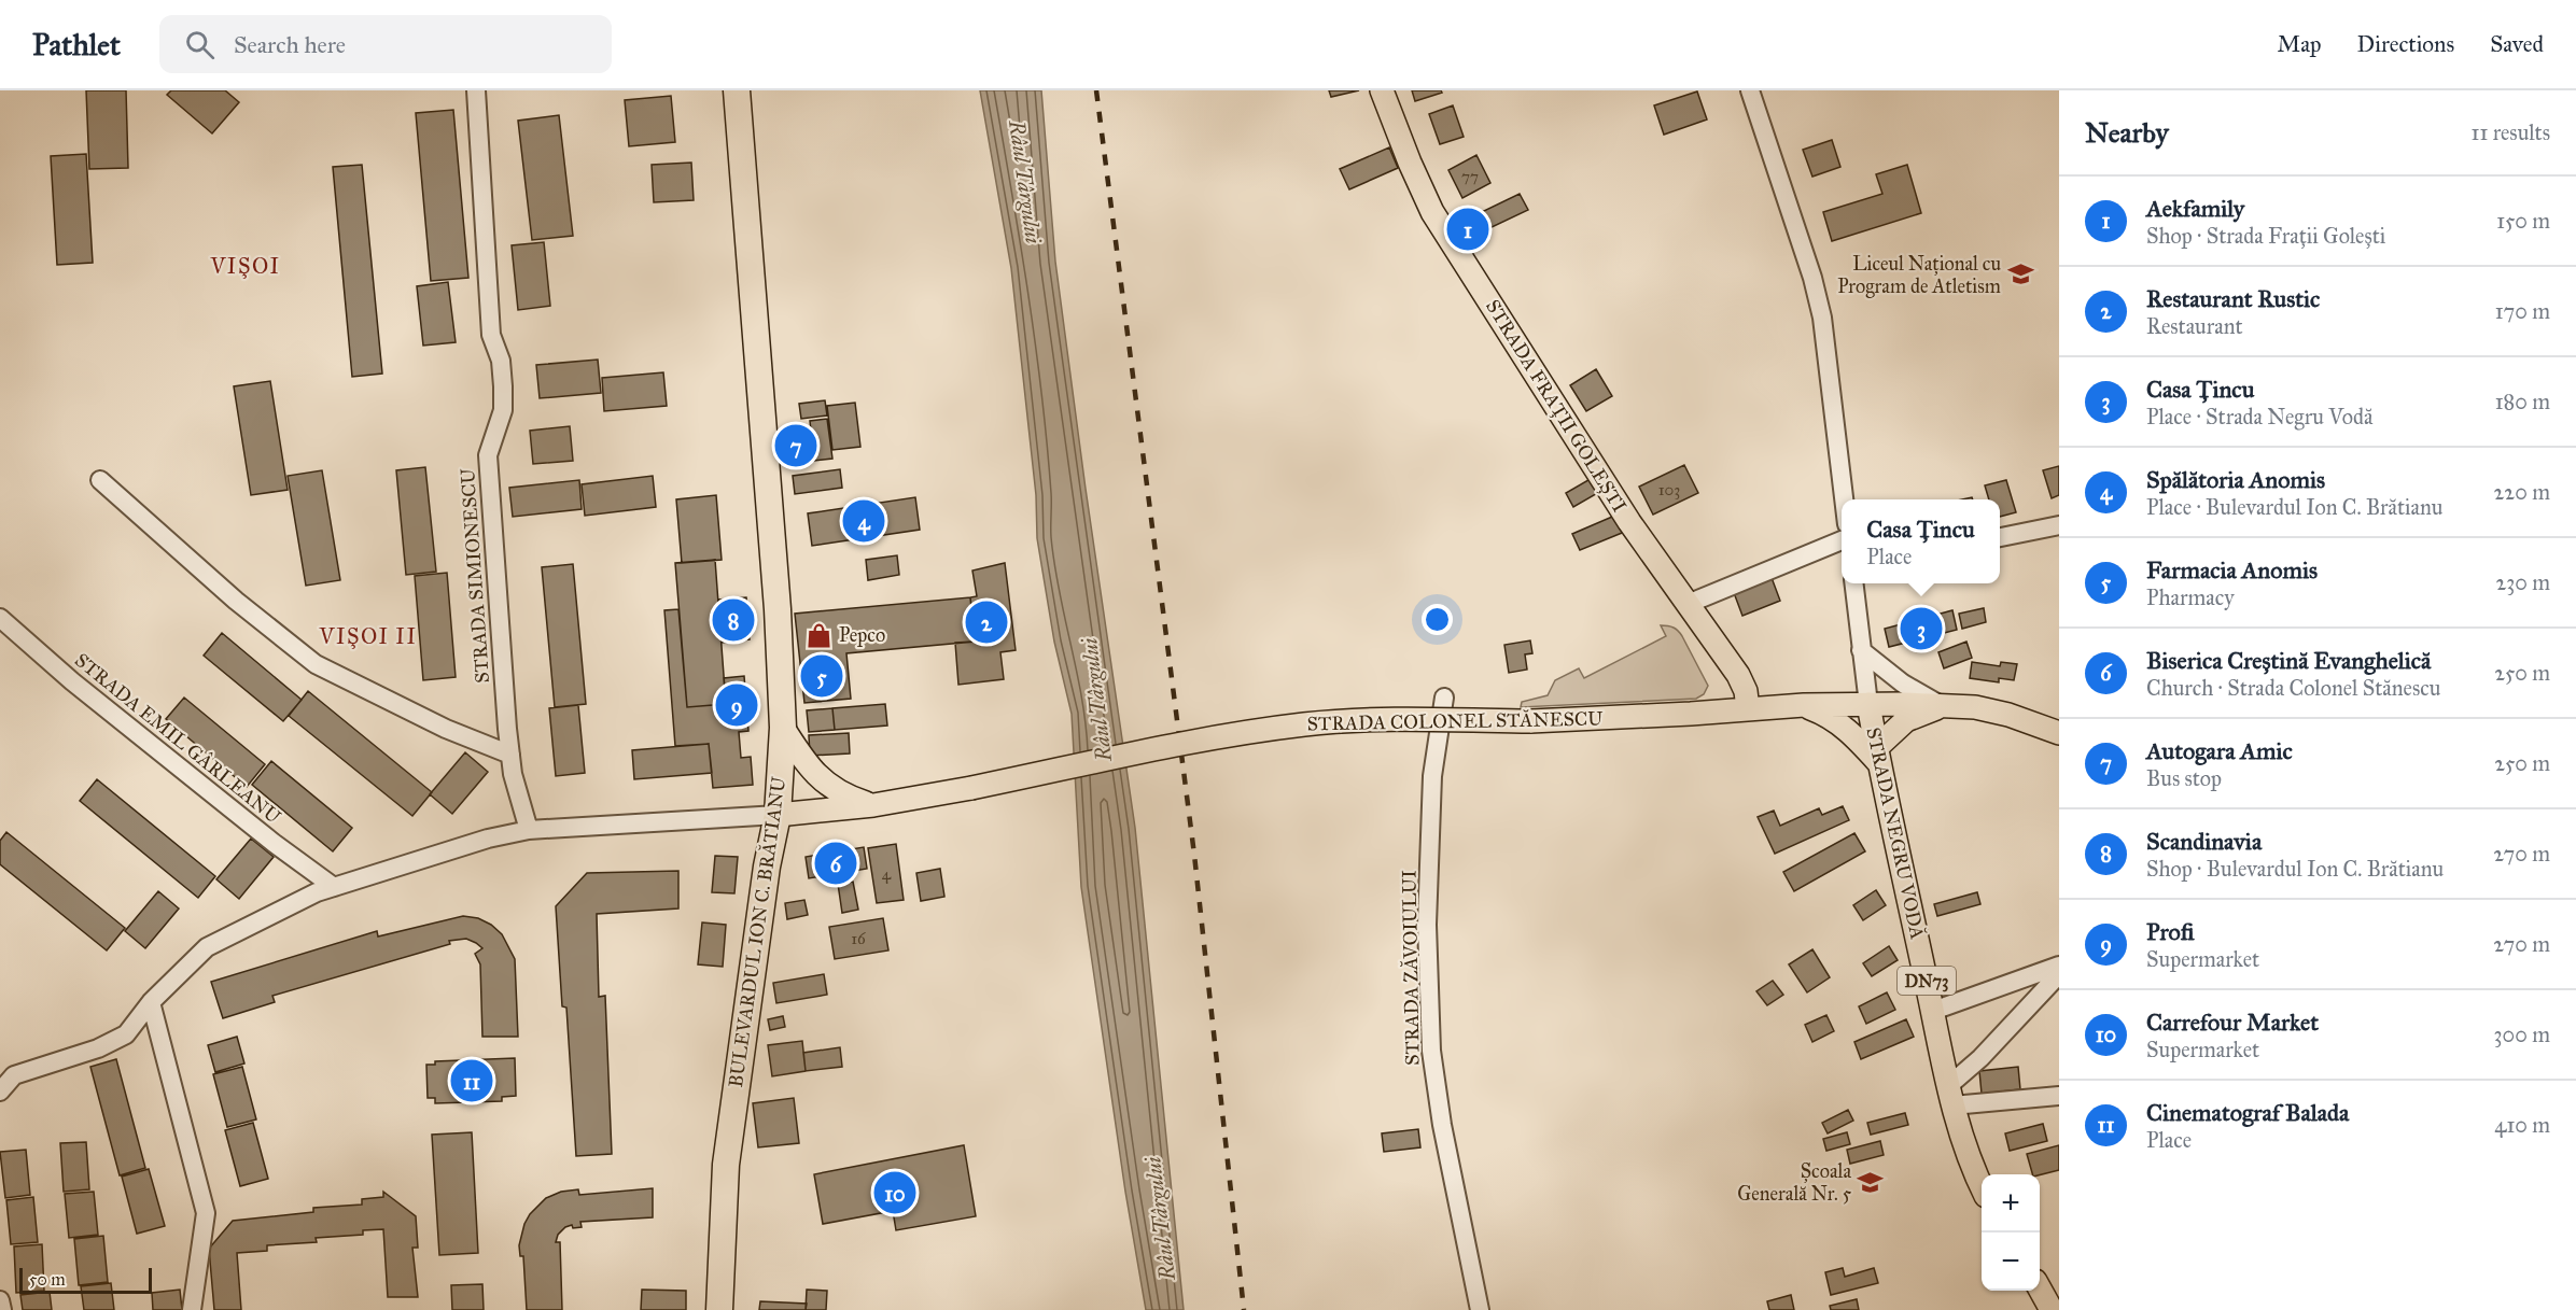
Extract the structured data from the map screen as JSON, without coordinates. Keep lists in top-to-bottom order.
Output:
{
  "streets": {
    "highway": ["BULEVARDUL ION C. BRĂTIANU"],
    "main road": [
      "STRADA FRAȚII GOLEȘTI",
      "STRADA COLONEL STĂNESCU",
      "STRADA NEGRU VODĂ",
      "DN73"
    ],
    "street": ["STRADA SIMIONESCU", "STRADA EMIL GÂRLEANU", "STRADA ZĂVOIULUI"]
  },
  "crossings": [
    ["STRADA FRAȚII GOLEȘTI", "STRADA COLONEL STĂNESCU"],
    ["STRADA COLONEL STĂNESCU", "STRADA NEGRU VODĂ"],
    ["STRADA COLONEL STĂNESCU", "BULEVARDUL ION C. BRĂTIANU"]
  ],
  "districts": ["VIŞOI", "VIŞOI II"],
  "water": ["Râul Târgului"],
  "places": {
    "school or university": ["Liceul Național cu Program de Atletism", "Școala Generală Nr. 5"],
    "shop": ["Pepco"]
  },
  "house_numbers": [
    "77",
    "103",
    "4",
    "16"
  ],
  "scale_bar": "50 m",
  "page": {
    "header": "Pathlet",
    "search": "Search here",
    "nav": ["Map", "Directions", "Saved"],
    "heading": ["Nearby", "11 results"],
    "list": [
      {
        "mark": "1",
        "name": "Aekfamily",
        "note": "Shop · Strada Frații Golești",
        "value": "150 m"
      },
      {
        "mark": "2",
        "name": "Restaurant Rustic",
        "note": "Restaurant",
        "value": "170 m"
      },
      {
        "mark": "3",
        "name": "Casa Țincu",
        "note": "Place · Strada Negru Vodă",
        "value": "180 m"
      },
      {
        "mark": "4",
        "name": "Spălătoria Anomis",
        "note": "Place · Bulevardul Ion C. Brătianu",
        "value": "220 m"
      },
      {
        "mark": "5",
        "name": "Farmacia Anomis",
        "note": "Pharmacy",
        "value": "230 m"
      },
      {
        "mark": "6",
        "name": "Biserica Creștină Evanghelică",
        "note": "Church · Strada Colonel Stănescu",
        "value": "250 m"
      },
      {
        "mark": "7",
        "name": "Autogara Amic",
        "note": "Bus stop",
        "value": "250 m"
      },
      {
        "mark": "8",
        "name": "Scandinavia",
        "note": "Shop · Bulevardul Ion C. Brătianu",
        "value": "270 m"
      },
      {
        "mark": "9",
        "name": "Profi",
        "note": "Supermarket",
        "value": "270 m"
      },
      {
        "mark": "10",
        "name": "Carrefour Market",
        "note": "Supermarket",
        "value": "300 m"
      },
      {
        "mark": "11",
        "name": "Cinematograf Balada",
        "note": "Place",
        "value": "410 m"
      }
    ],
    "pins": [
      "1",
      "7",
      "4",
      "8",
      "2",
      "3",
      "5",
      "9",
      "6",
      "11",
      "10"
    ],
    "popup": ["Casa Țincu", "Place"],
    "map_buttons": ["+", "−"],
    "scale": "50 m"
  }
}
